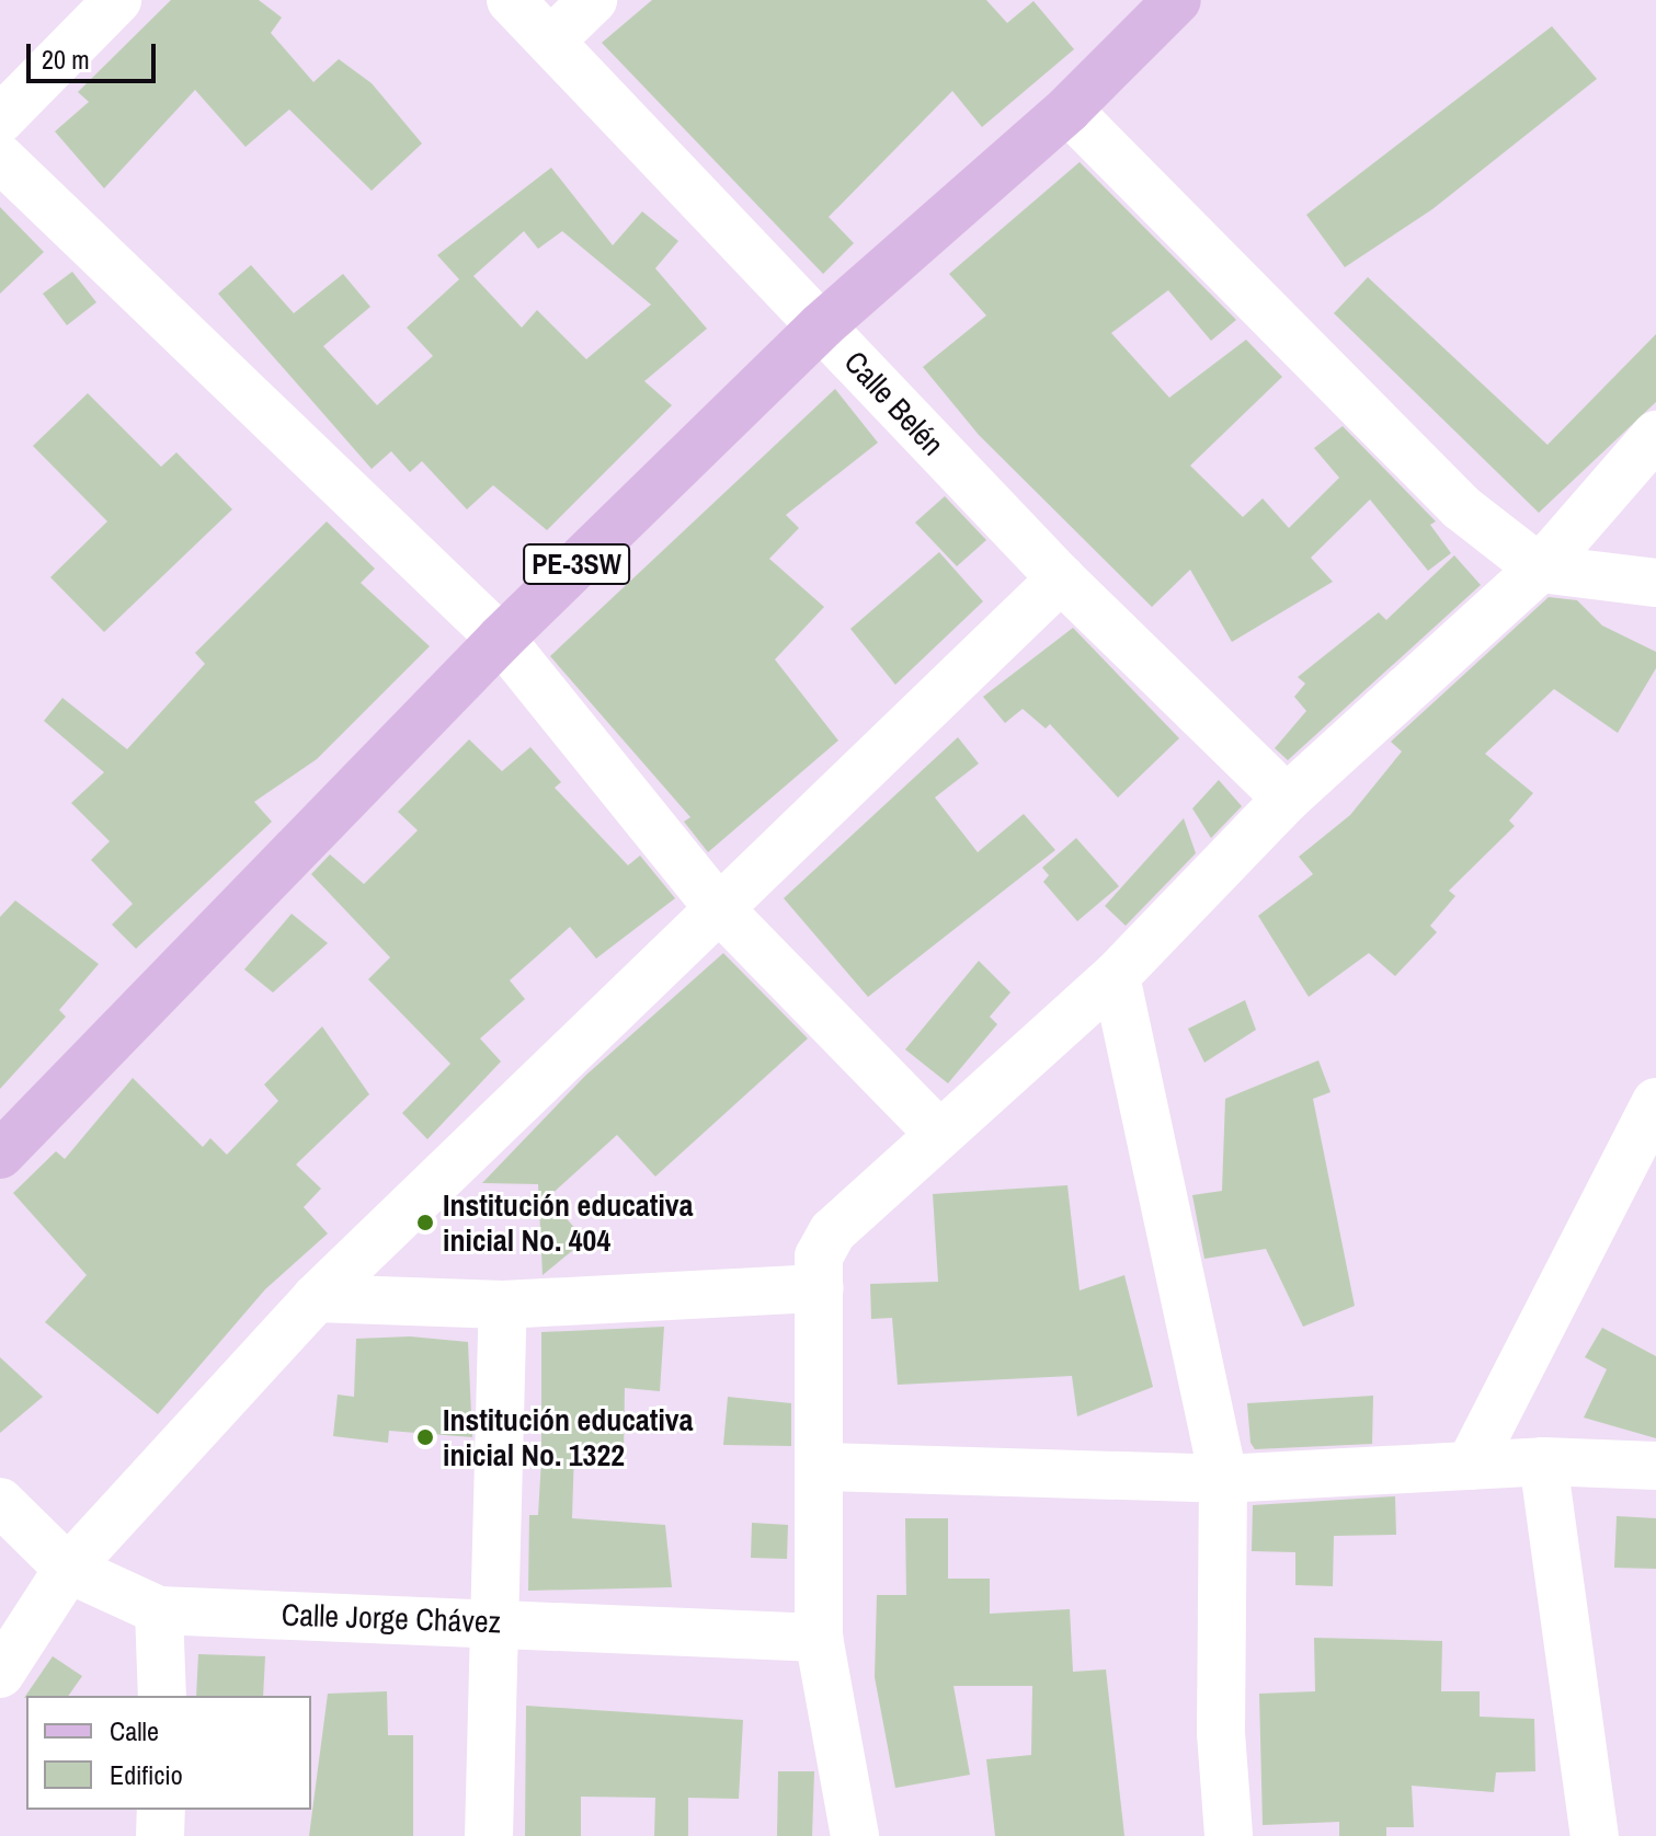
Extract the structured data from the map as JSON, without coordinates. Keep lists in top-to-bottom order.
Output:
{
  "streets": {
    "main road": ["PE-3SW"],
    "street": ["Calle Belén", "Calle Jorge Chávez"]
  },
  "crossings": [
    ["Calle Belén", "PE-3SW"]
  ],
  "places": ["Institución educativa inicial No. 404", "Institución educativa inicial No. 1322"],
  "legend": ["Calle", "Edificio"],
  "scale_bar": "20 m"
}
